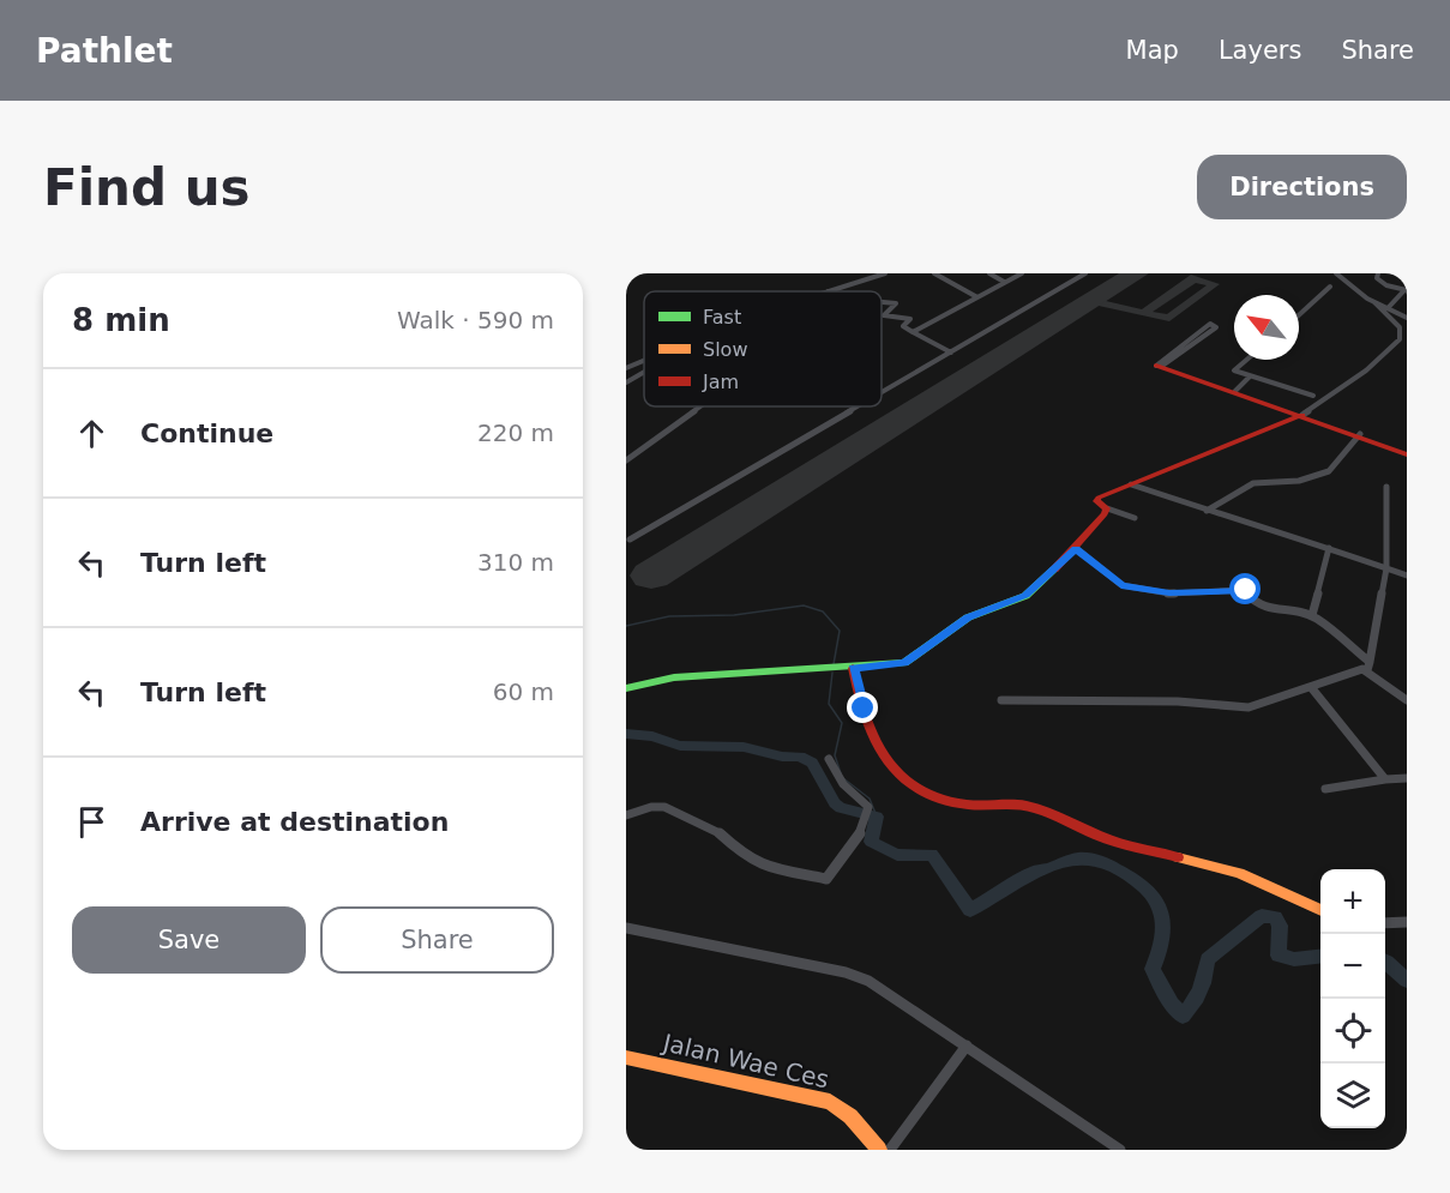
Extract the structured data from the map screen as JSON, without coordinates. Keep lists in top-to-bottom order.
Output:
{
  "streets": {
    "main road": ["Jalan Wae Ces"]
  },
  "legend": ["Fast", "Slow", "Jam"],
  "north": "top left",
  "page": {
    "header": "Pathlet",
    "nav": ["Map", "Layers", "Share"],
    "buttons": [
      "Directions",
      ["Save", "Share"]
    ],
    "title": "Find us",
    "heading": ["8 min", "Walk · 590 m"],
    "list": [
      ["Continue", "220 m"],
      ["Turn left", "310 m"],
      ["Turn left", "60 m"],
      "Arrive at destination"
    ],
    "map_buttons": ["+", "−"]
  }
}
